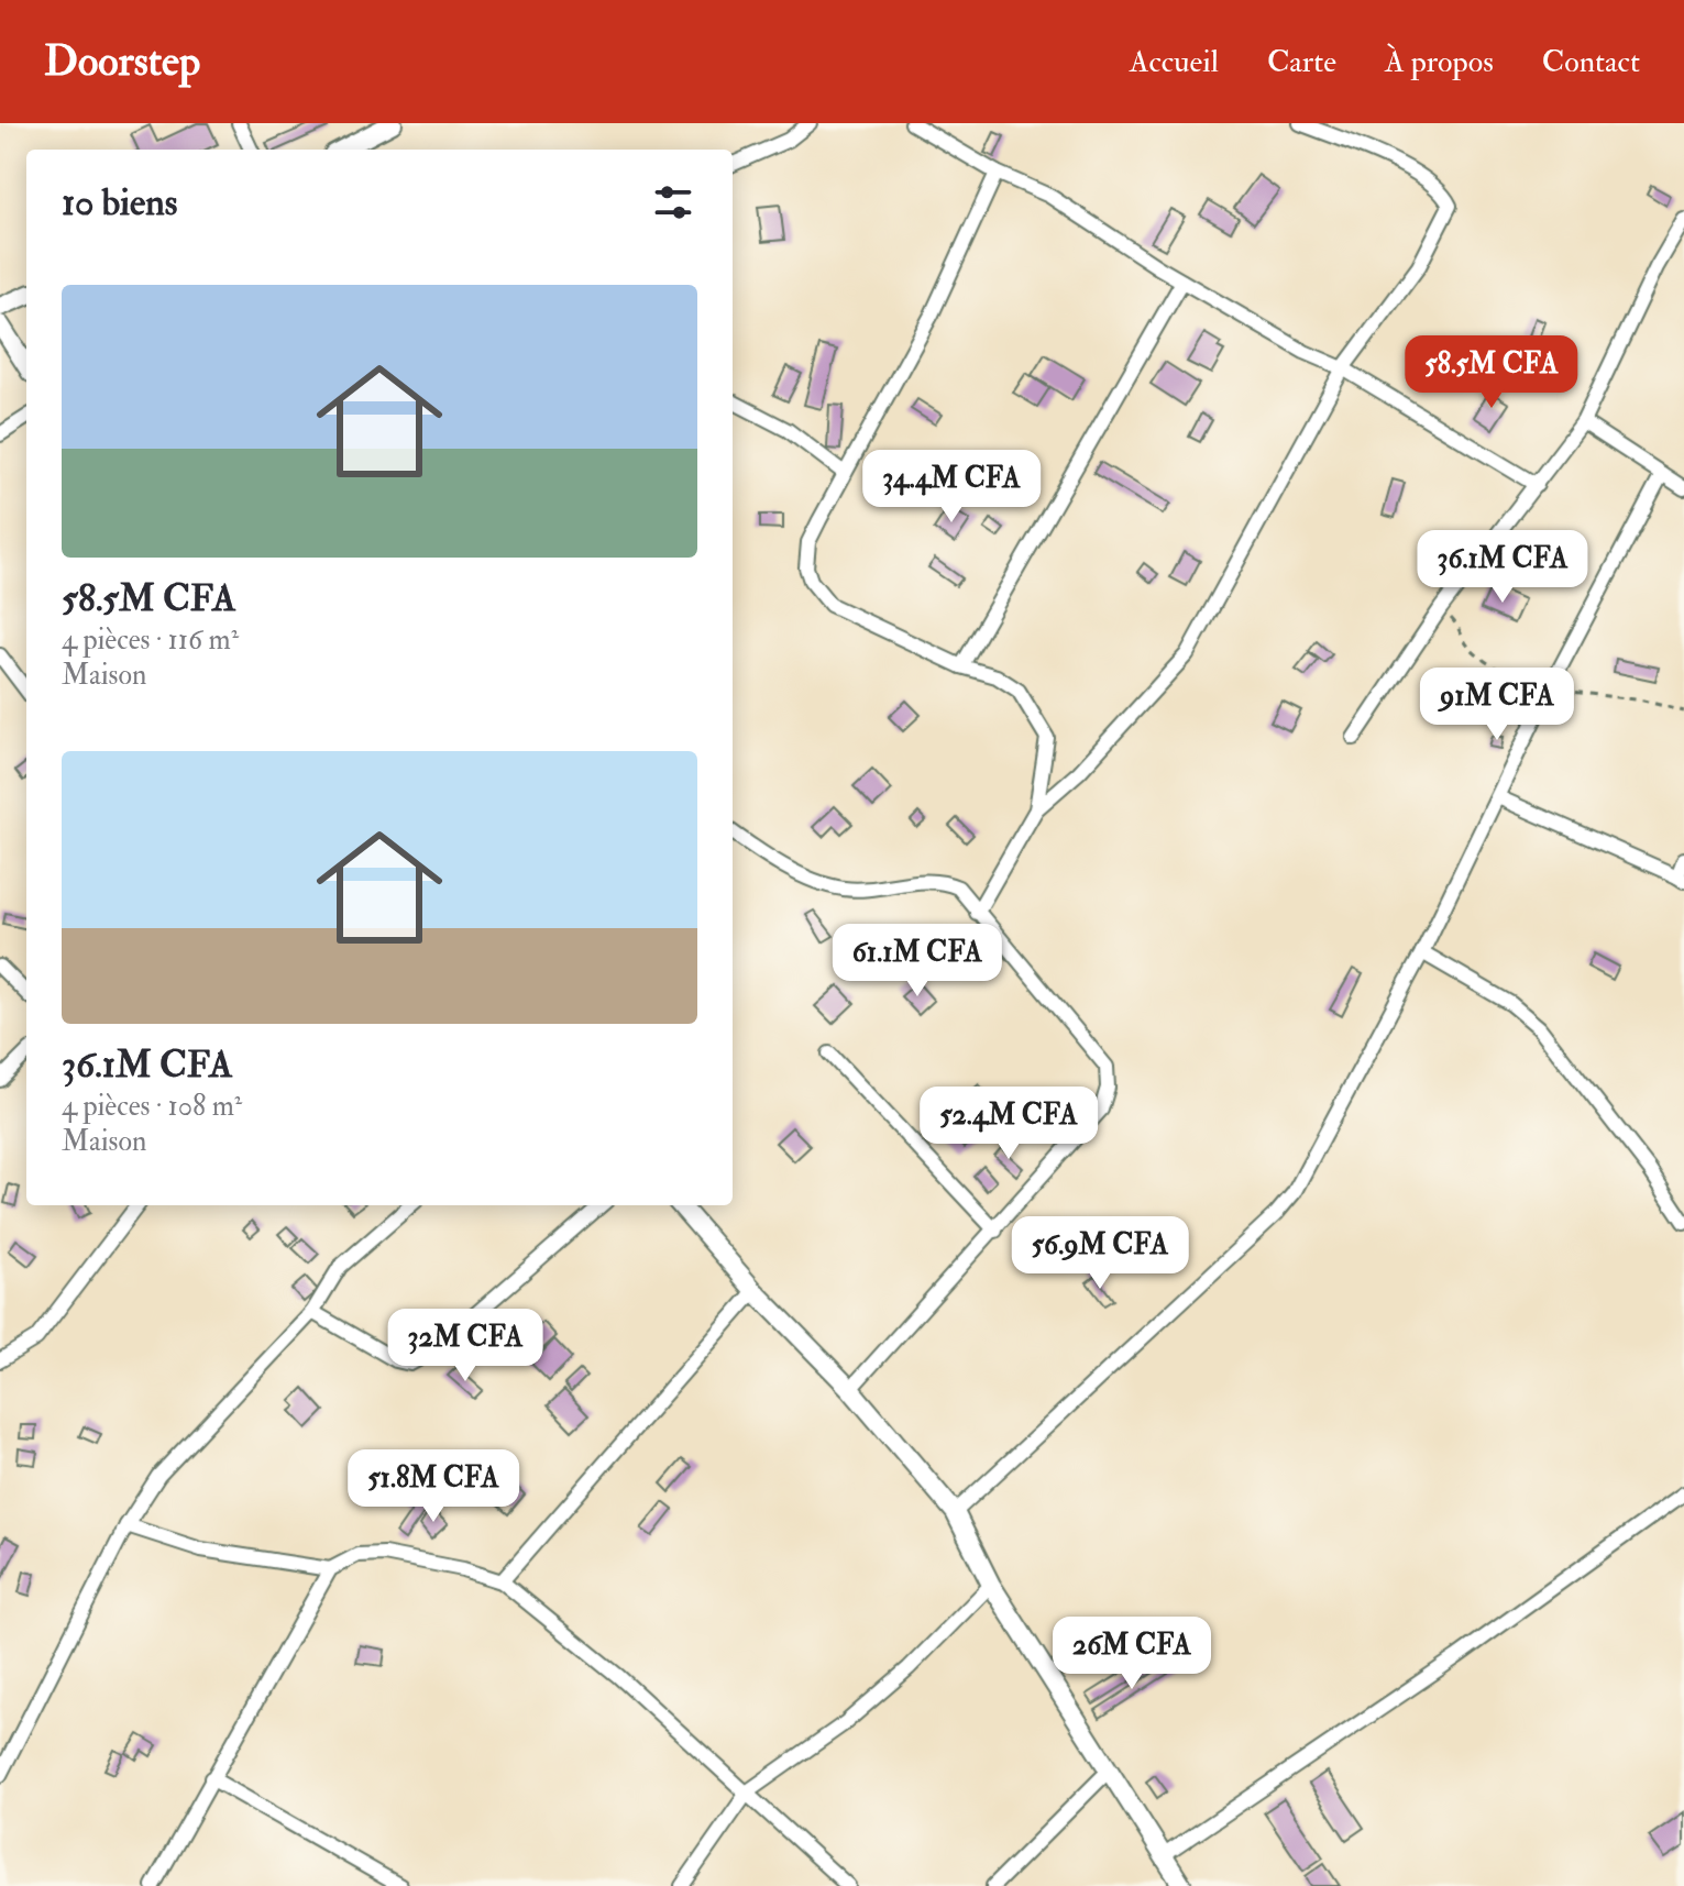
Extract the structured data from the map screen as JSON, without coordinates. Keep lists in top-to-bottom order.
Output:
{
  "page": {
    "header": "Doorstep",
    "nav": [
      "Accueil",
      "Carte",
      "À propos",
      "Contact"
    ],
    "heading": "10 biens",
    "list": [
      {
        "name": "58.5M CFA",
        "note": "4 pièces · 116 m² · Maison"
      },
      {
        "name": "36.1M CFA",
        "note": "4 pièces · 108 m² · Maison"
      }
    ],
    "price": [
      "58.5M CFA",
      "34.4M CFA",
      "36.1M CFA",
      "91M CFA",
      "61.1M CFA",
      "52.4M CFA",
      "56.9M CFA",
      "32M CFA",
      "51.8M CFA",
      "26M CFA"
    ]
  }
}
